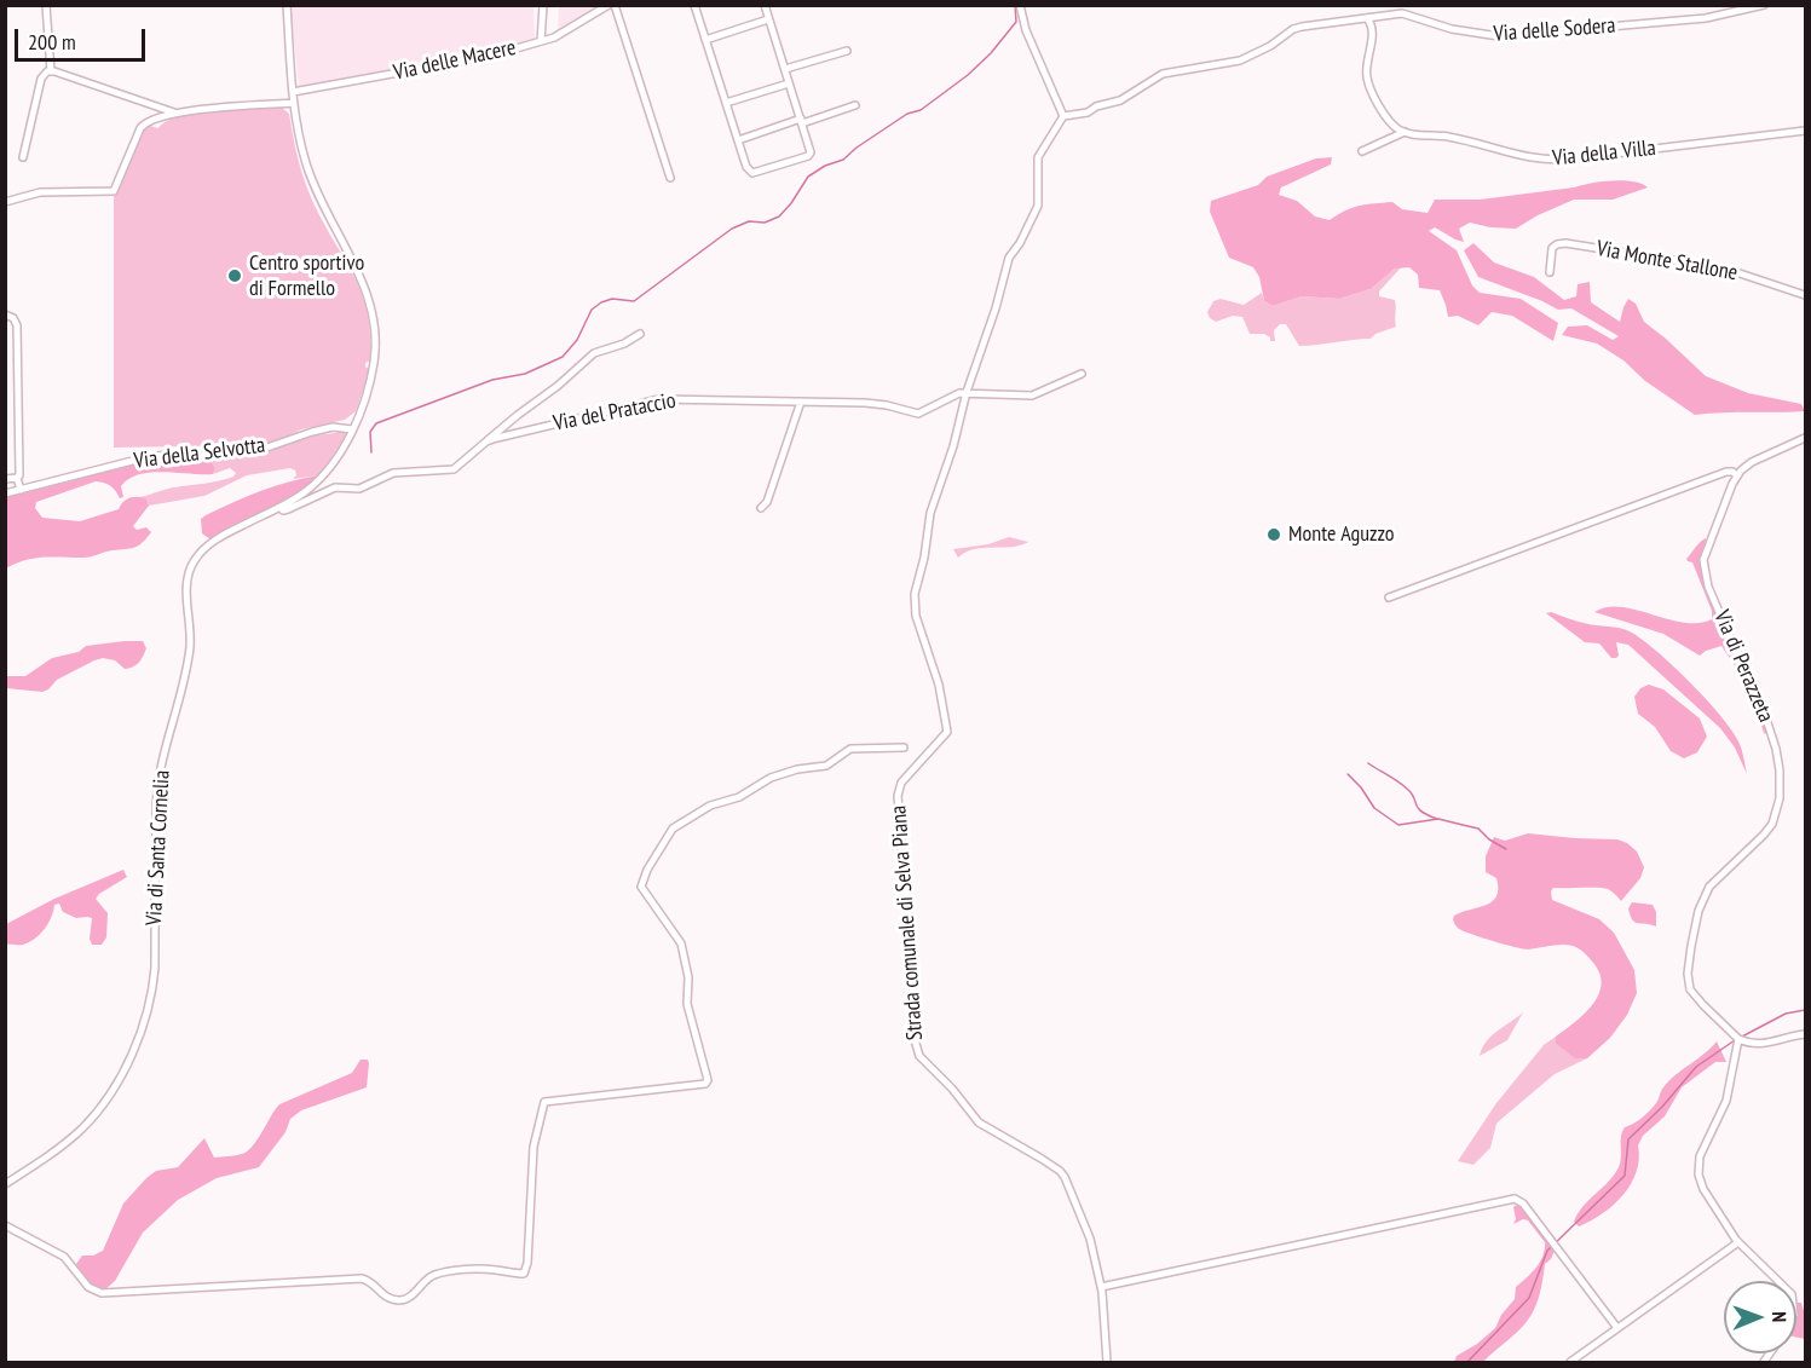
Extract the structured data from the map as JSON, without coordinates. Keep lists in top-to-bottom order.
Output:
{
  "streets": {
    "street": [
      "Via delle Sodera",
      "Via delle Macere",
      "Via della Villa",
      "Via Monte Stallone",
      "Via del Prataccio",
      "Via della Selvotta",
      "Via di Perazzeta",
      "Via di Santa Cornelia",
      "Strada comunale di Selva Piana"
    ]
  },
  "crossings": [
    ["Via del Prataccio", "Via di Santa Cornelia"],
    ["Via del Prataccio", "Strada comunale di Selva Piana"]
  ],
  "places": ["Centro sportivo di Formello", "Monte Aguzzo"],
  "scale_bar": "200 m",
  "north": "right"
}
